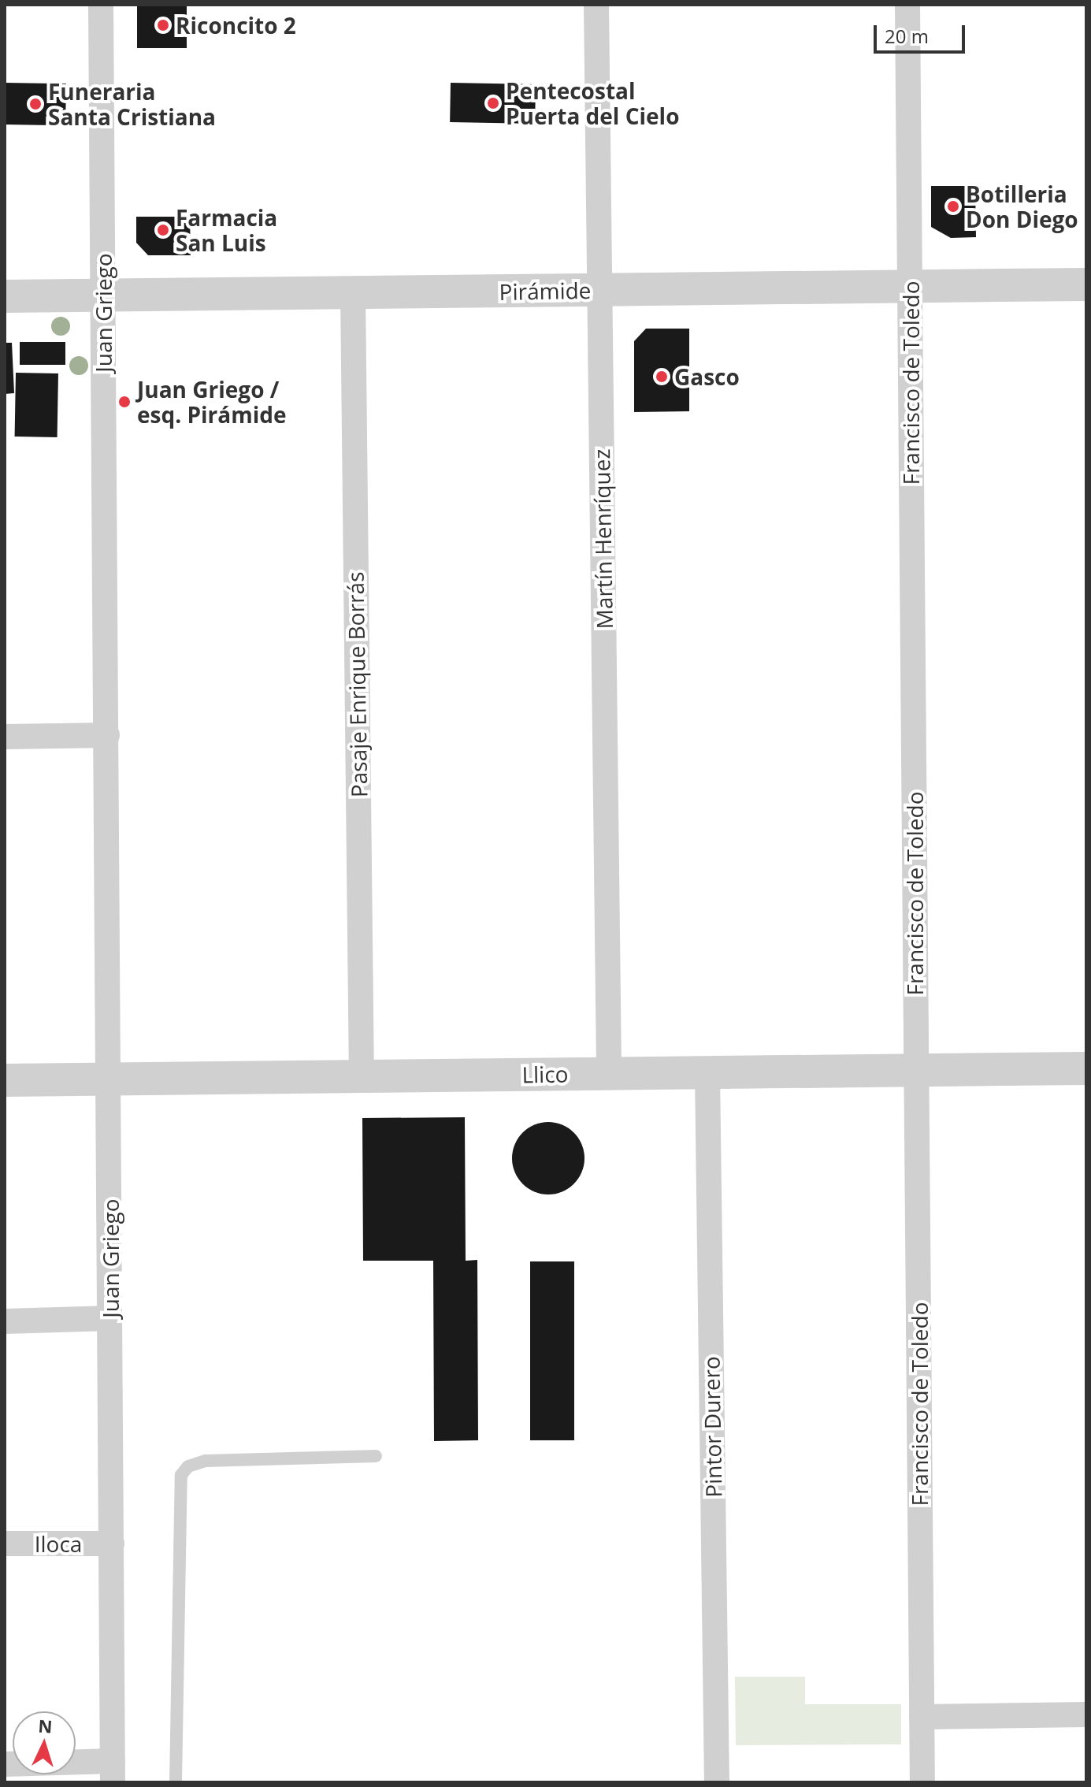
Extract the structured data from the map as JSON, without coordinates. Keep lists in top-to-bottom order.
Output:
{
  "streets": {
    "street": [
      "Pirámide",
      "Juan Griego",
      "Francisco de Toledo",
      "Martín Henríquez",
      "Pasaje Enrique Borrás",
      "Llico",
      "Pintor Durero",
      "Iloca"
    ]
  },
  "crossings": [
    ["Pirámide", "Juan Griego"],
    ["Pirámide", "Francisco de Toledo"],
    ["Pirámide", "Martín Henríquez"],
    ["Pirámide", "Pasaje Enrique Borrás"],
    ["Juan Griego", "Llico"],
    ["Juan Griego", "Iloca"],
    ["Francisco de Toledo", "Llico"],
    ["Martín Henríquez", "Llico"],
    ["Pasaje Enrique Borrás", "Llico"],
    ["Llico", "Pintor Durero"]
  ],
  "places": [
    "Riconcito 2",
    "Pentecostal Puerta del Cielo",
    "Funeraria Santa Cristiana",
    "Botilleria Don Diego",
    "Farmacia San Luis",
    "Gasco",
    "Juan Griego / esq. Pirámide"
  ],
  "scale_bar": "20 m",
  "north": "top"
}
